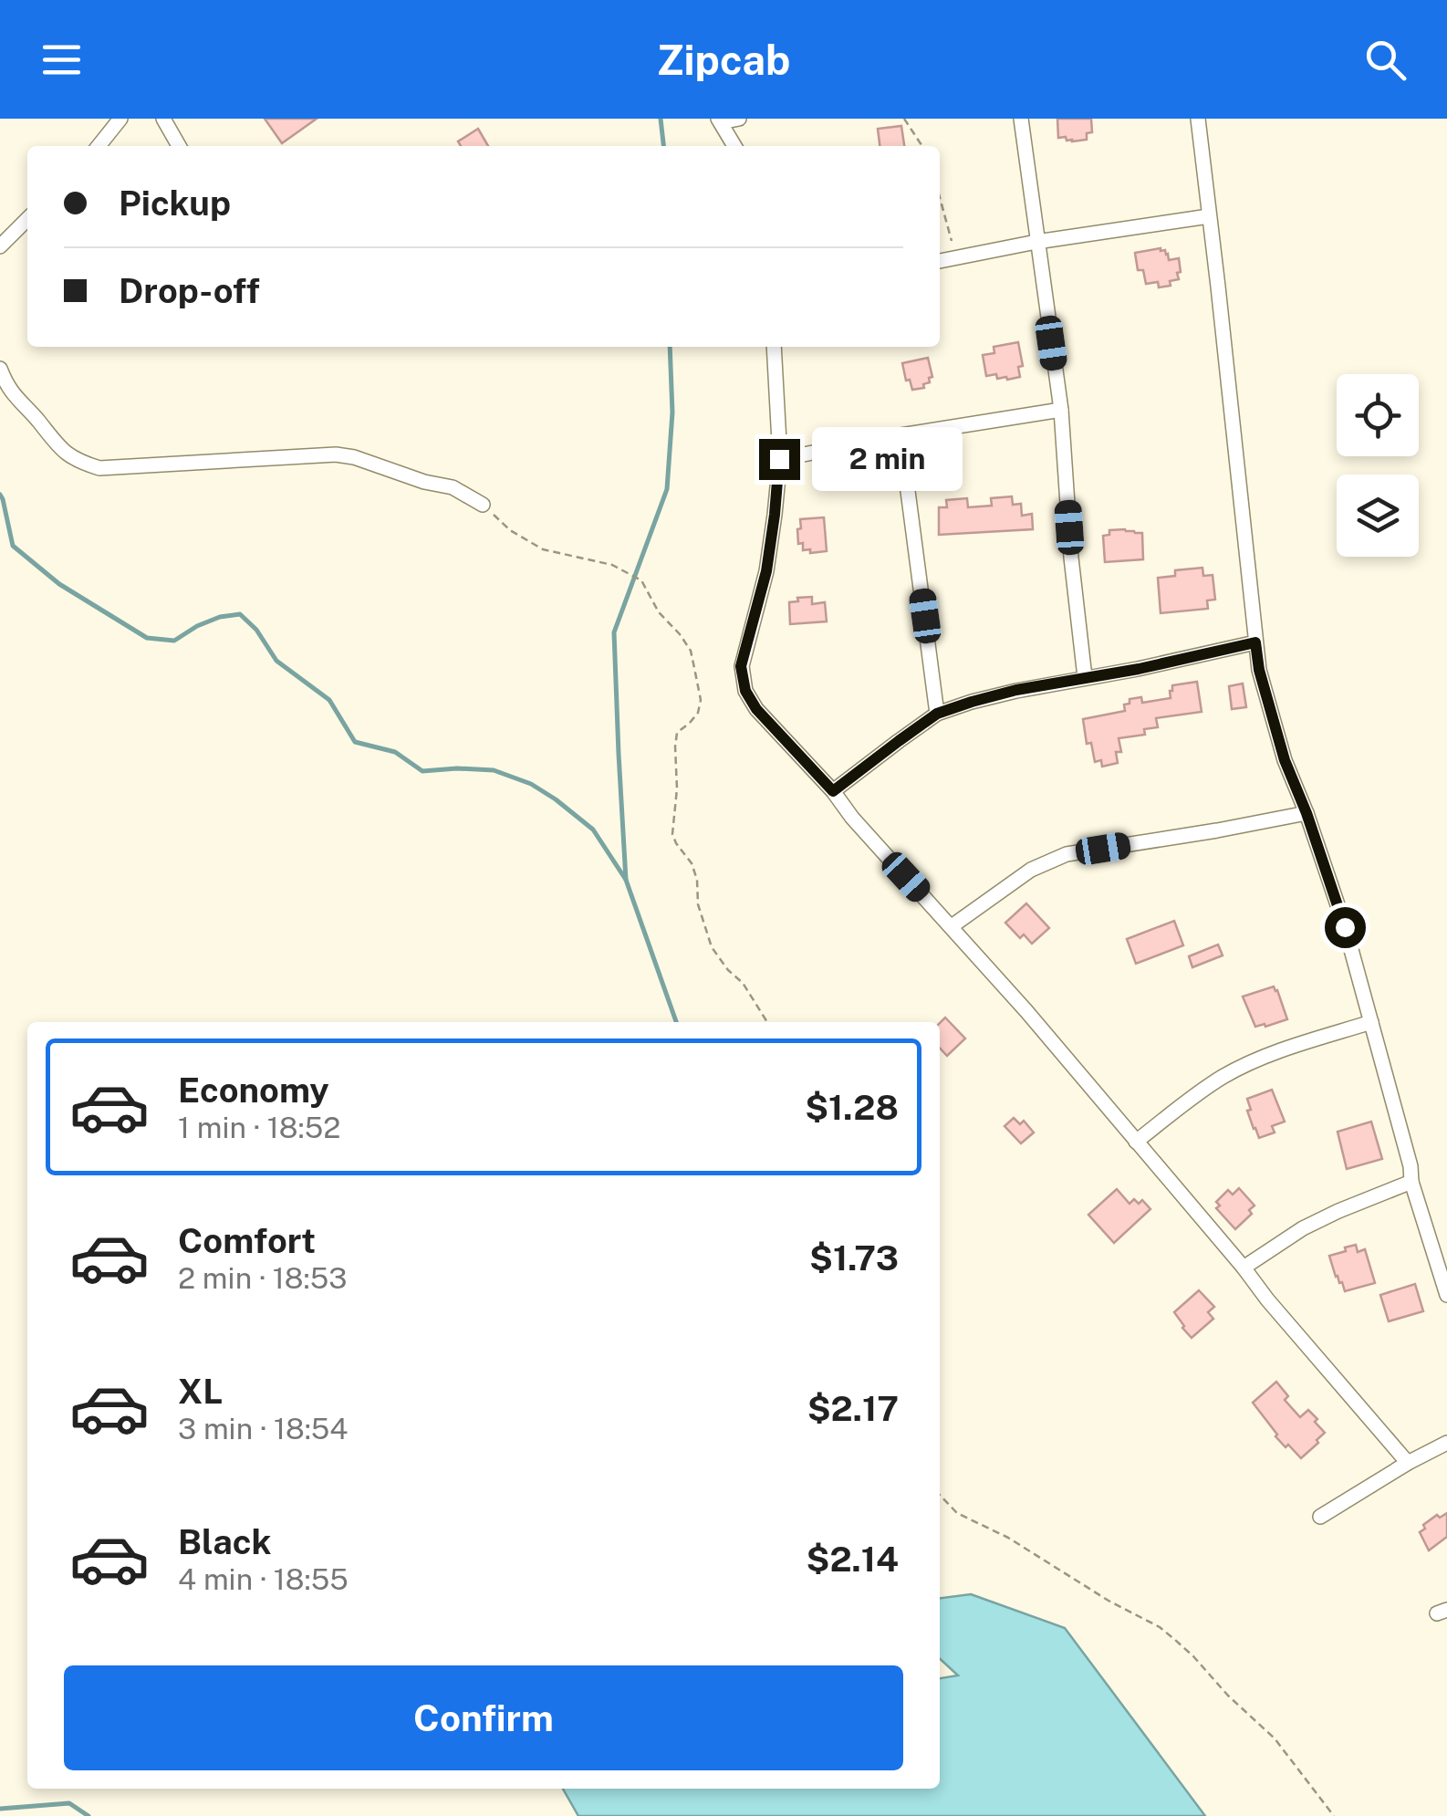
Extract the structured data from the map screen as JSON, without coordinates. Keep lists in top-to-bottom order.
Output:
{
  "page": {
    "header": "Zipcab",
    "banner": ["Pickup", "Drop-off"],
    "bubble": "2 min",
    "list": [
      {
        "name": "Economy",
        "note": "1 min · 18:52",
        "value": "$1.28"
      },
      {
        "name": "Comfort",
        "note": "2 min · 18:53",
        "value": "$1.73"
      },
      {
        "name": "XL",
        "note": "3 min · 18:54",
        "value": "$2.17"
      },
      {
        "name": "Black",
        "note": "4 min · 18:55",
        "value": "$2.14"
      }
    ],
    "buttons": "Confirm"
  }
}
